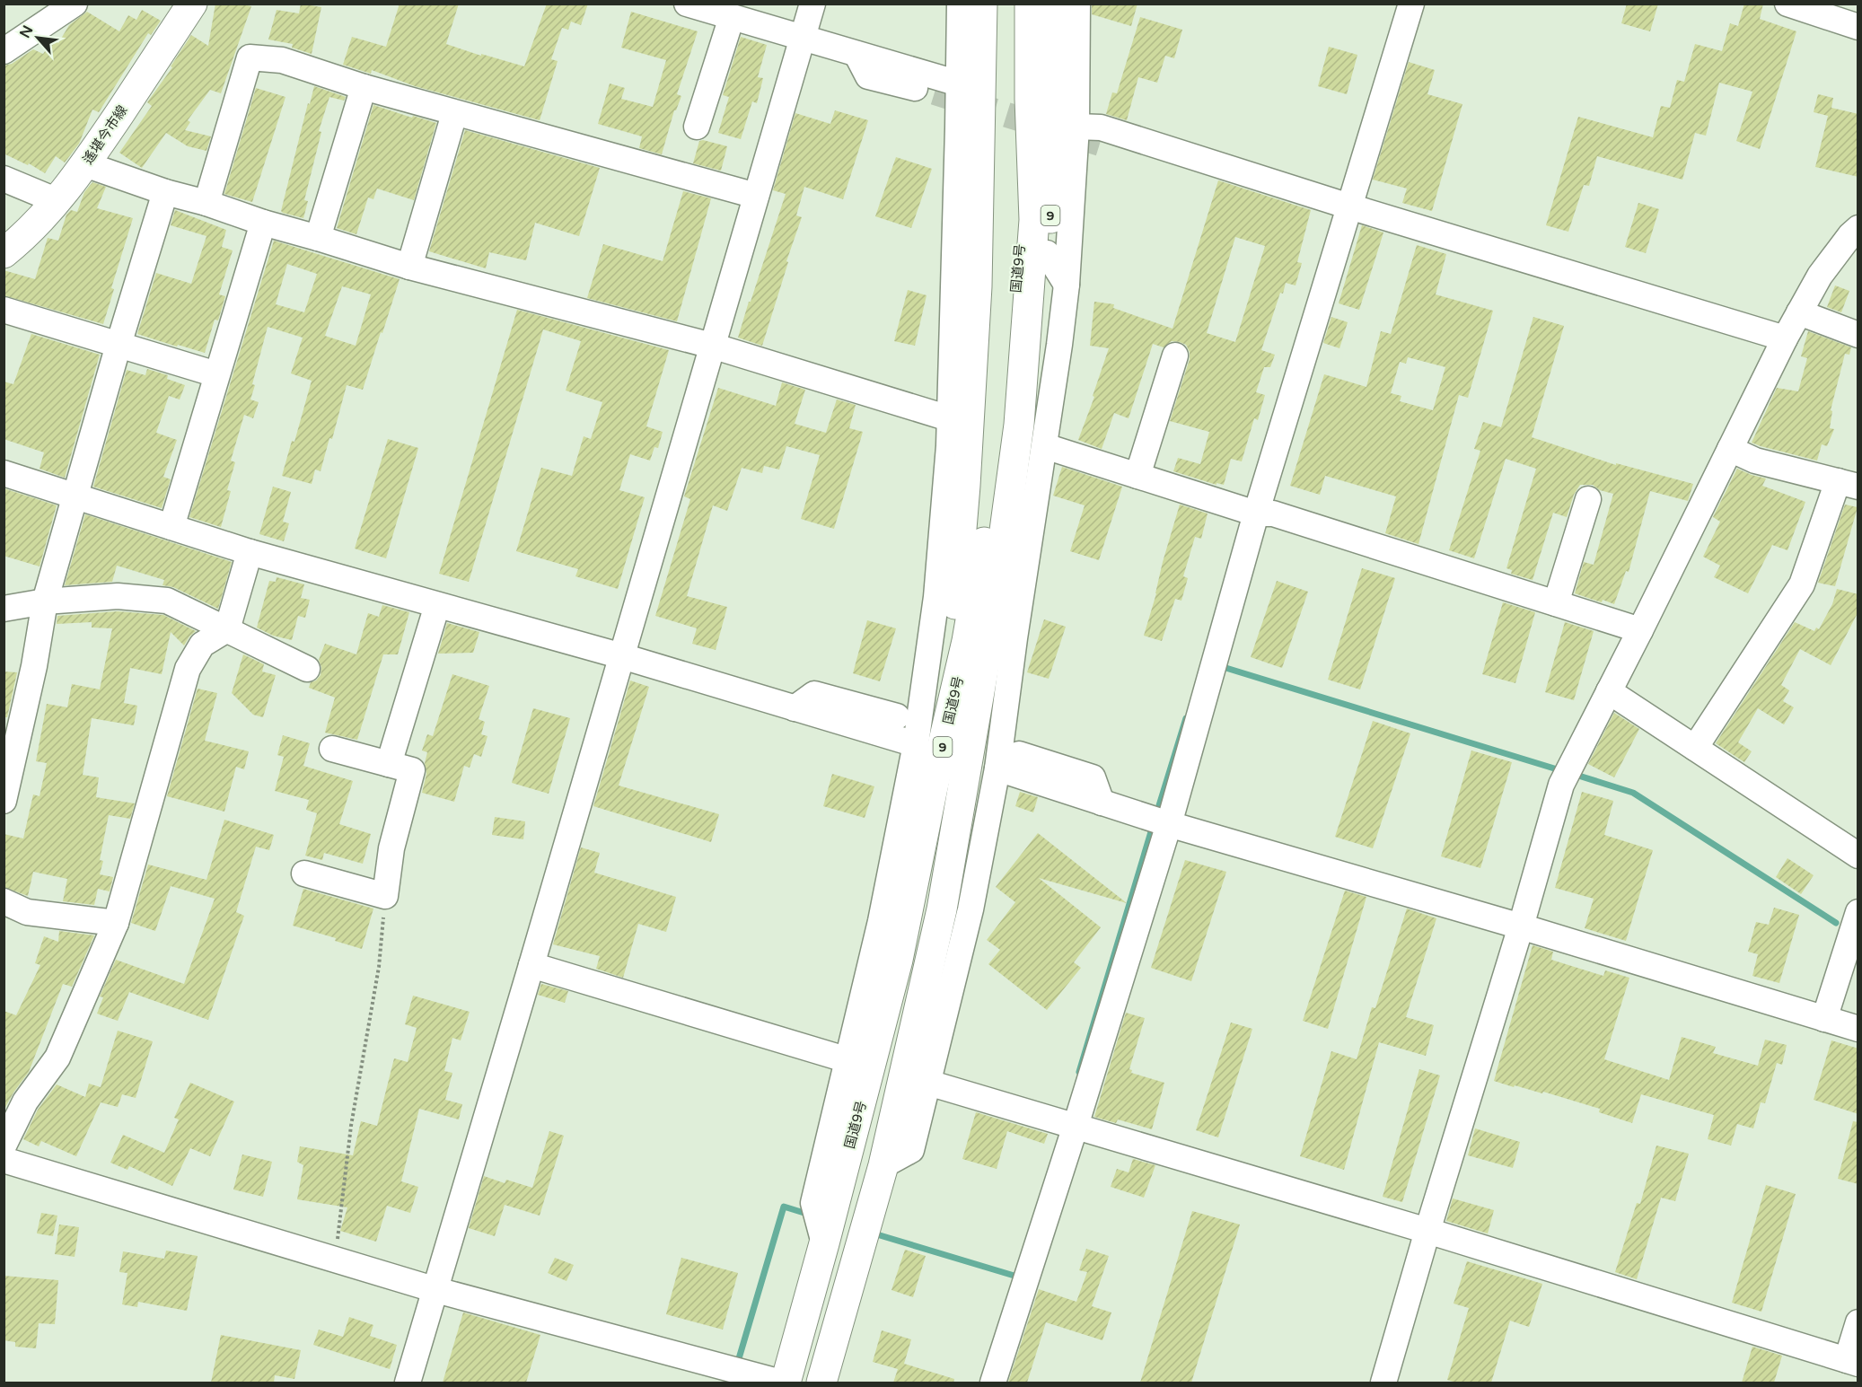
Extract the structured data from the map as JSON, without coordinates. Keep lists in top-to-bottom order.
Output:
{
  "streets": {
    "main road": ["遙堪今市線", "9", "国道9号"]
  },
  "crossings": [
    ["9", "国道9号"]
  ],
  "north": "top left"
}
